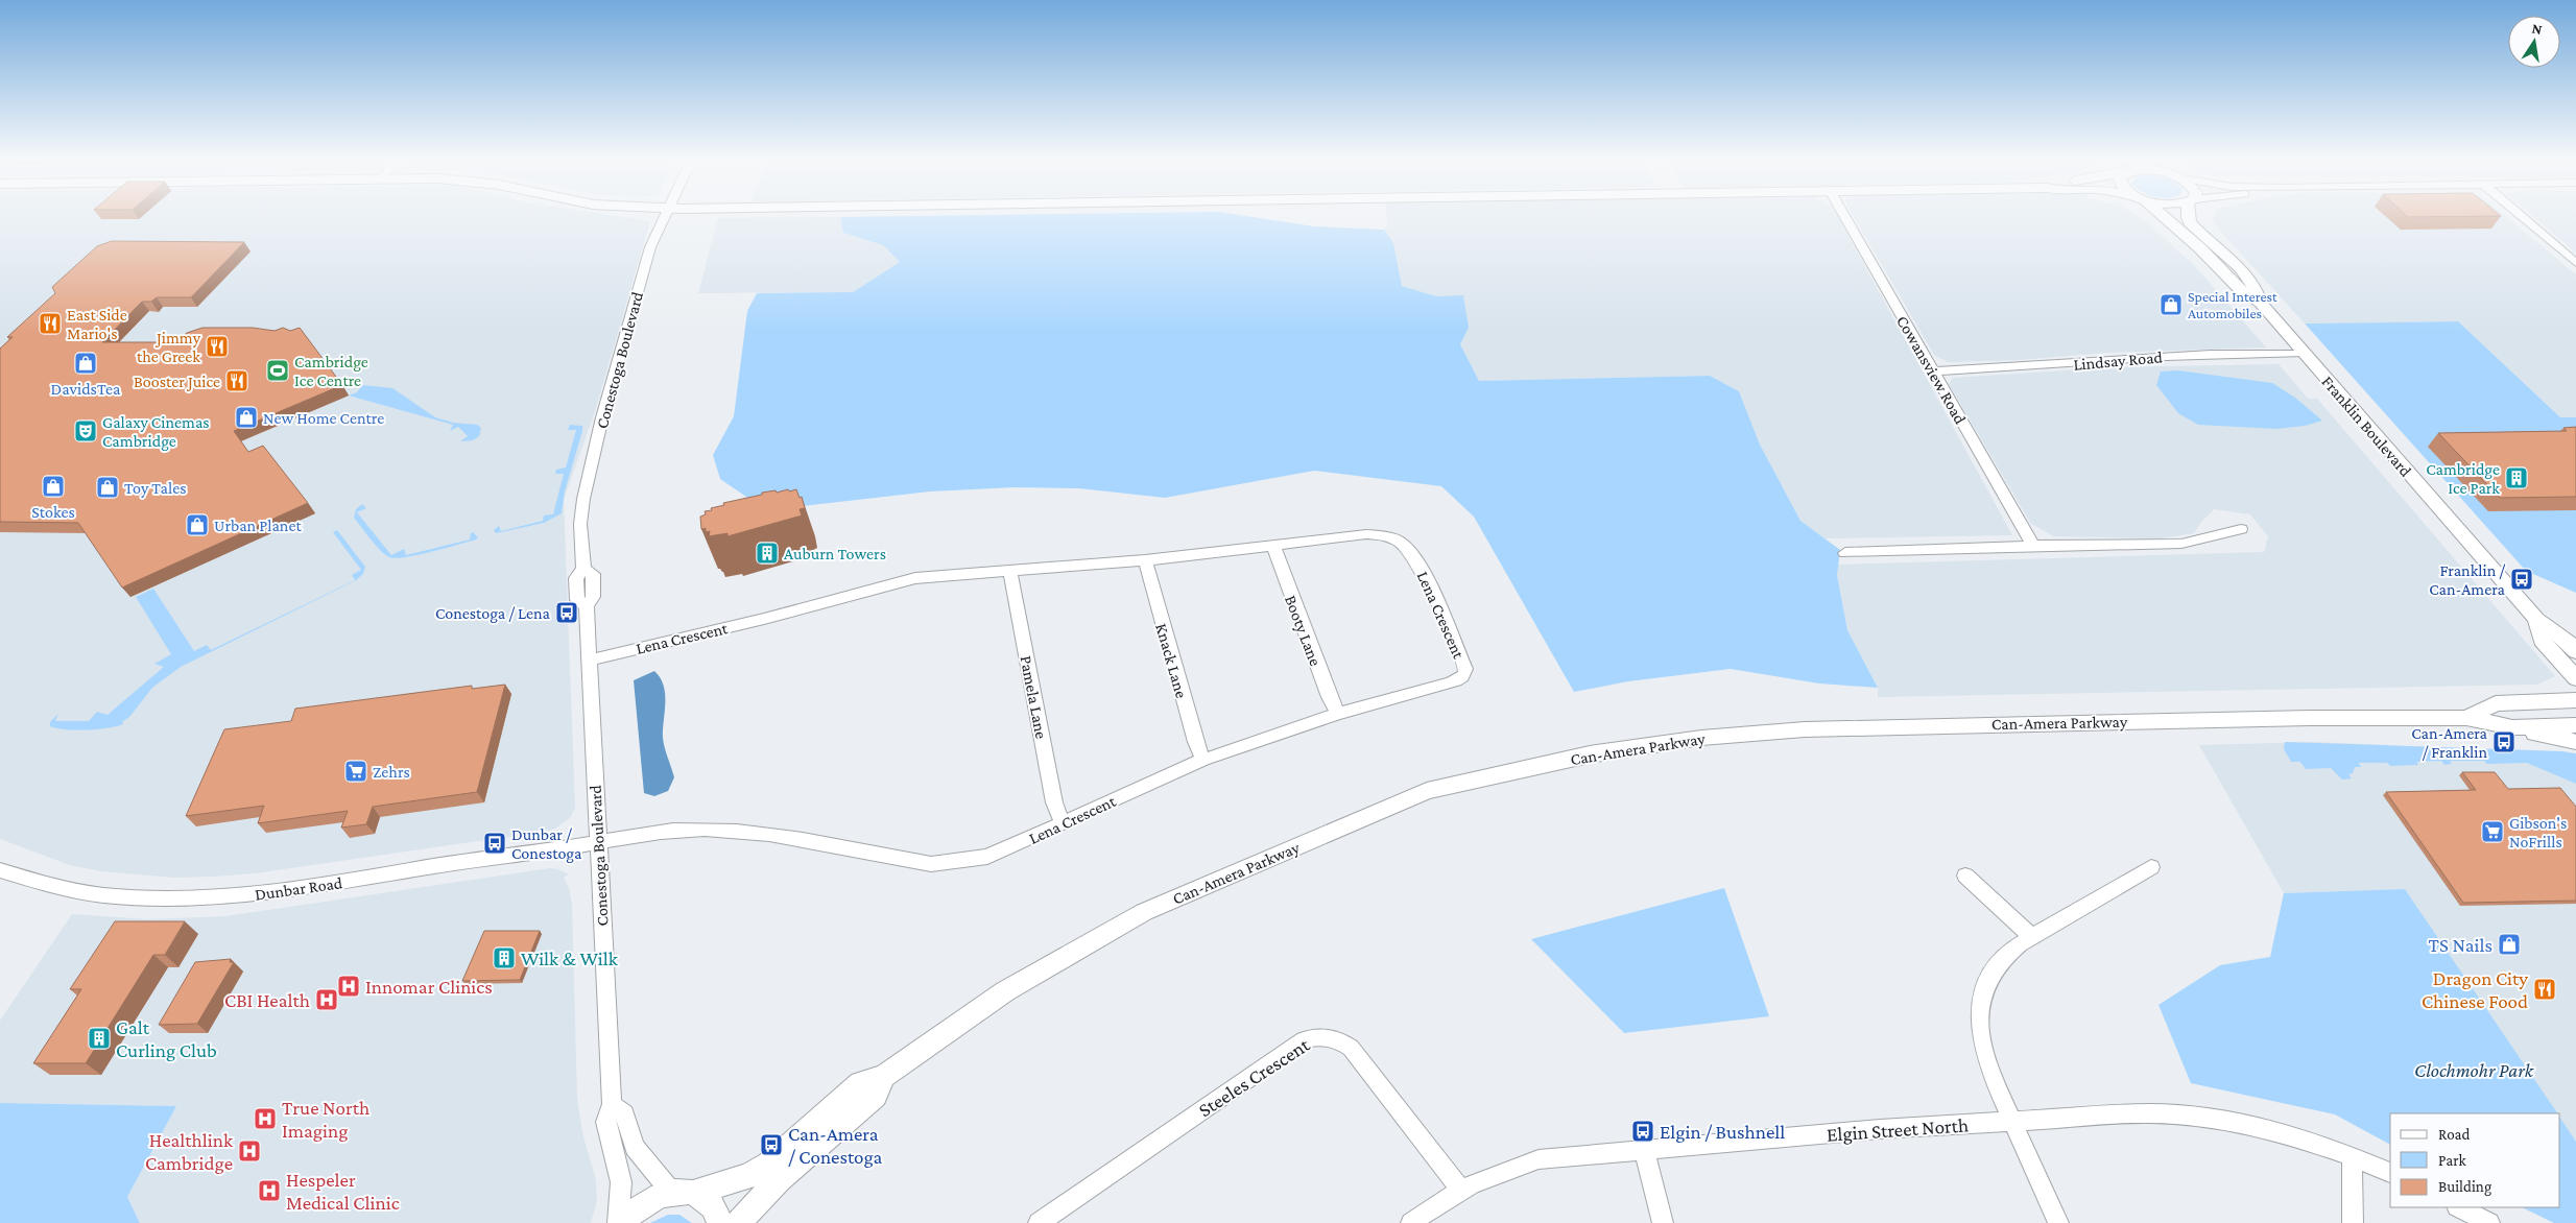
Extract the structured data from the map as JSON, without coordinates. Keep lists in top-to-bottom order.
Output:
{
  "streets": {
    "main road": ["Franklin Boulevard", "Can-Amera Parkway"],
    "street": [
      "Conestoga Boulevard",
      "Lindsay Road",
      "Cowansview Road",
      "Lena Crescent",
      "Booty Lane",
      "Knack Lane",
      "Pamela Lane",
      "Dunbar Road",
      "Steeles Crescent",
      "Elgin Street North"
    ]
  },
  "crossings": [
    ["Conestoga Boulevard", "Lena Crescent"],
    ["Conestoga Boulevard", "Can-Amera Parkway"],
    ["Conestoga Boulevard", "Dunbar Road"],
    ["Lindsay Road", "Cowansview Road"],
    ["Lindsay Road", "Franklin Boulevard"],
    ["Lena Crescent", "Booty Lane"],
    ["Lena Crescent", "Knack Lane"],
    ["Lena Crescent", "Pamela Lane"],
    ["Lena Crescent", "Dunbar Road"],
    ["Steeles Crescent", "Elgin Street North"]
  ],
  "parks": ["Clochmohr Park"],
  "places": {
    "shop": [
      "Special Interest Automobiles",
      "DavidsTea",
      "New Home Centre",
      "Stokes",
      "Toy Tales",
      "Urban Planet",
      "TS Nails"
    ],
    "restaurant": [
      "East Side Mario's",
      "Jimmy the Greek",
      "Booster Juice",
      "Dragon City Chinese Food"
    ],
    "sports": ["Cambridge Ice Centre"],
    "theatre": ["Galaxy Cinemas Cambridge"],
    "building": [
      "Cambridge Ice Park",
      "Auburn Towers",
      "Wilk & Wilk",
      "Galt Curling Club"
    ],
    "bus stop": [
      "Franklin / Can-Amera",
      "Conestoga / Lena",
      "Can-Amera / Franklin",
      "Dunbar / Conestoga",
      "Elgin / Bushnell",
      "Can-Amera / Conestoga"
    ],
    "supermarket": ["Zehrs", "Gibson's NoFrills"],
    "hospital": [
      "Innomar Clinics",
      "CBI Health",
      "True North Imaging",
      "Healthlink Cambridge",
      "Hespeler Medical Clinic"
    ]
  },
  "legend": ["Road", "Park", "Building"],
  "north": "top"
}
